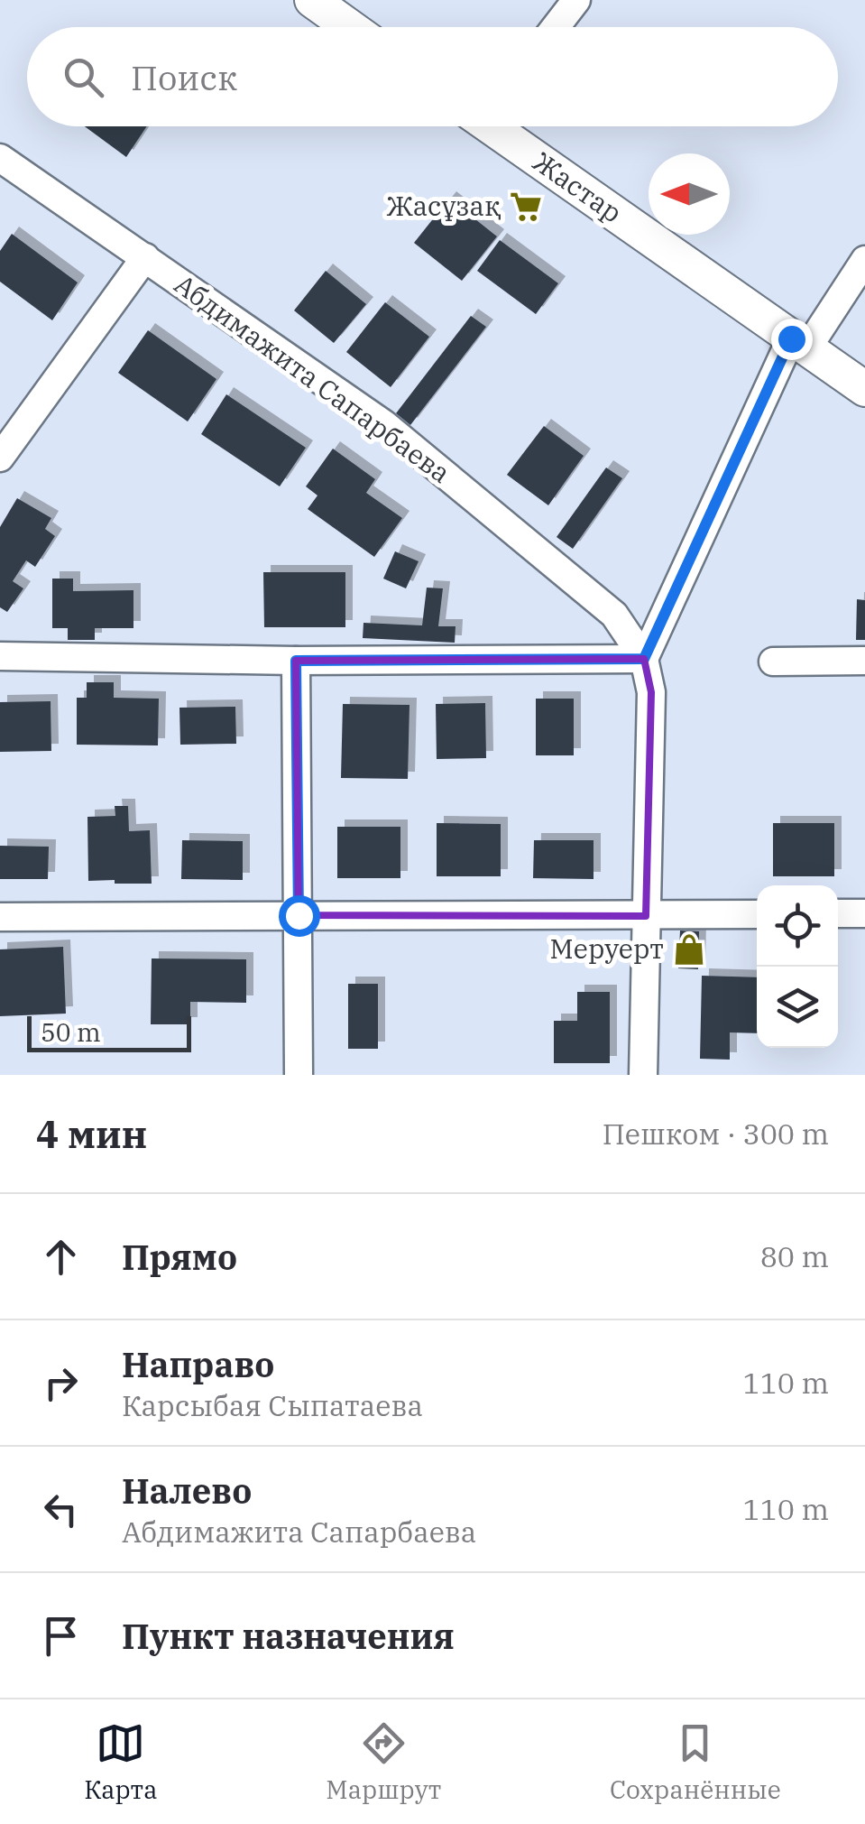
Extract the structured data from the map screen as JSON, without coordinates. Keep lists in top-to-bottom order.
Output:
{
  "streets": {
    "street": ["Жастар", "Абдимажита Сапарбаева"]
  },
  "places": {
    "supermarket": ["Жасұзақ"],
    "shop": ["Меруерт"]
  },
  "scale_bar": "50 m",
  "north": "left",
  "page": {
    "search": "Поиск",
    "scale": "50 m",
    "heading": ["4 мин", "Пешком · 300 m"],
    "list": [
      ["Прямо", "80 m"],
      ["Направо", "Карсыбая Сыпатаева", "110 m"],
      ["Налево", "Абдимажита Сапарбаева", "110 m"],
      "Пункт назначения"
    ],
    "nav": ["Карта", "Маршрут", "Сохранённые"]
  }
}
